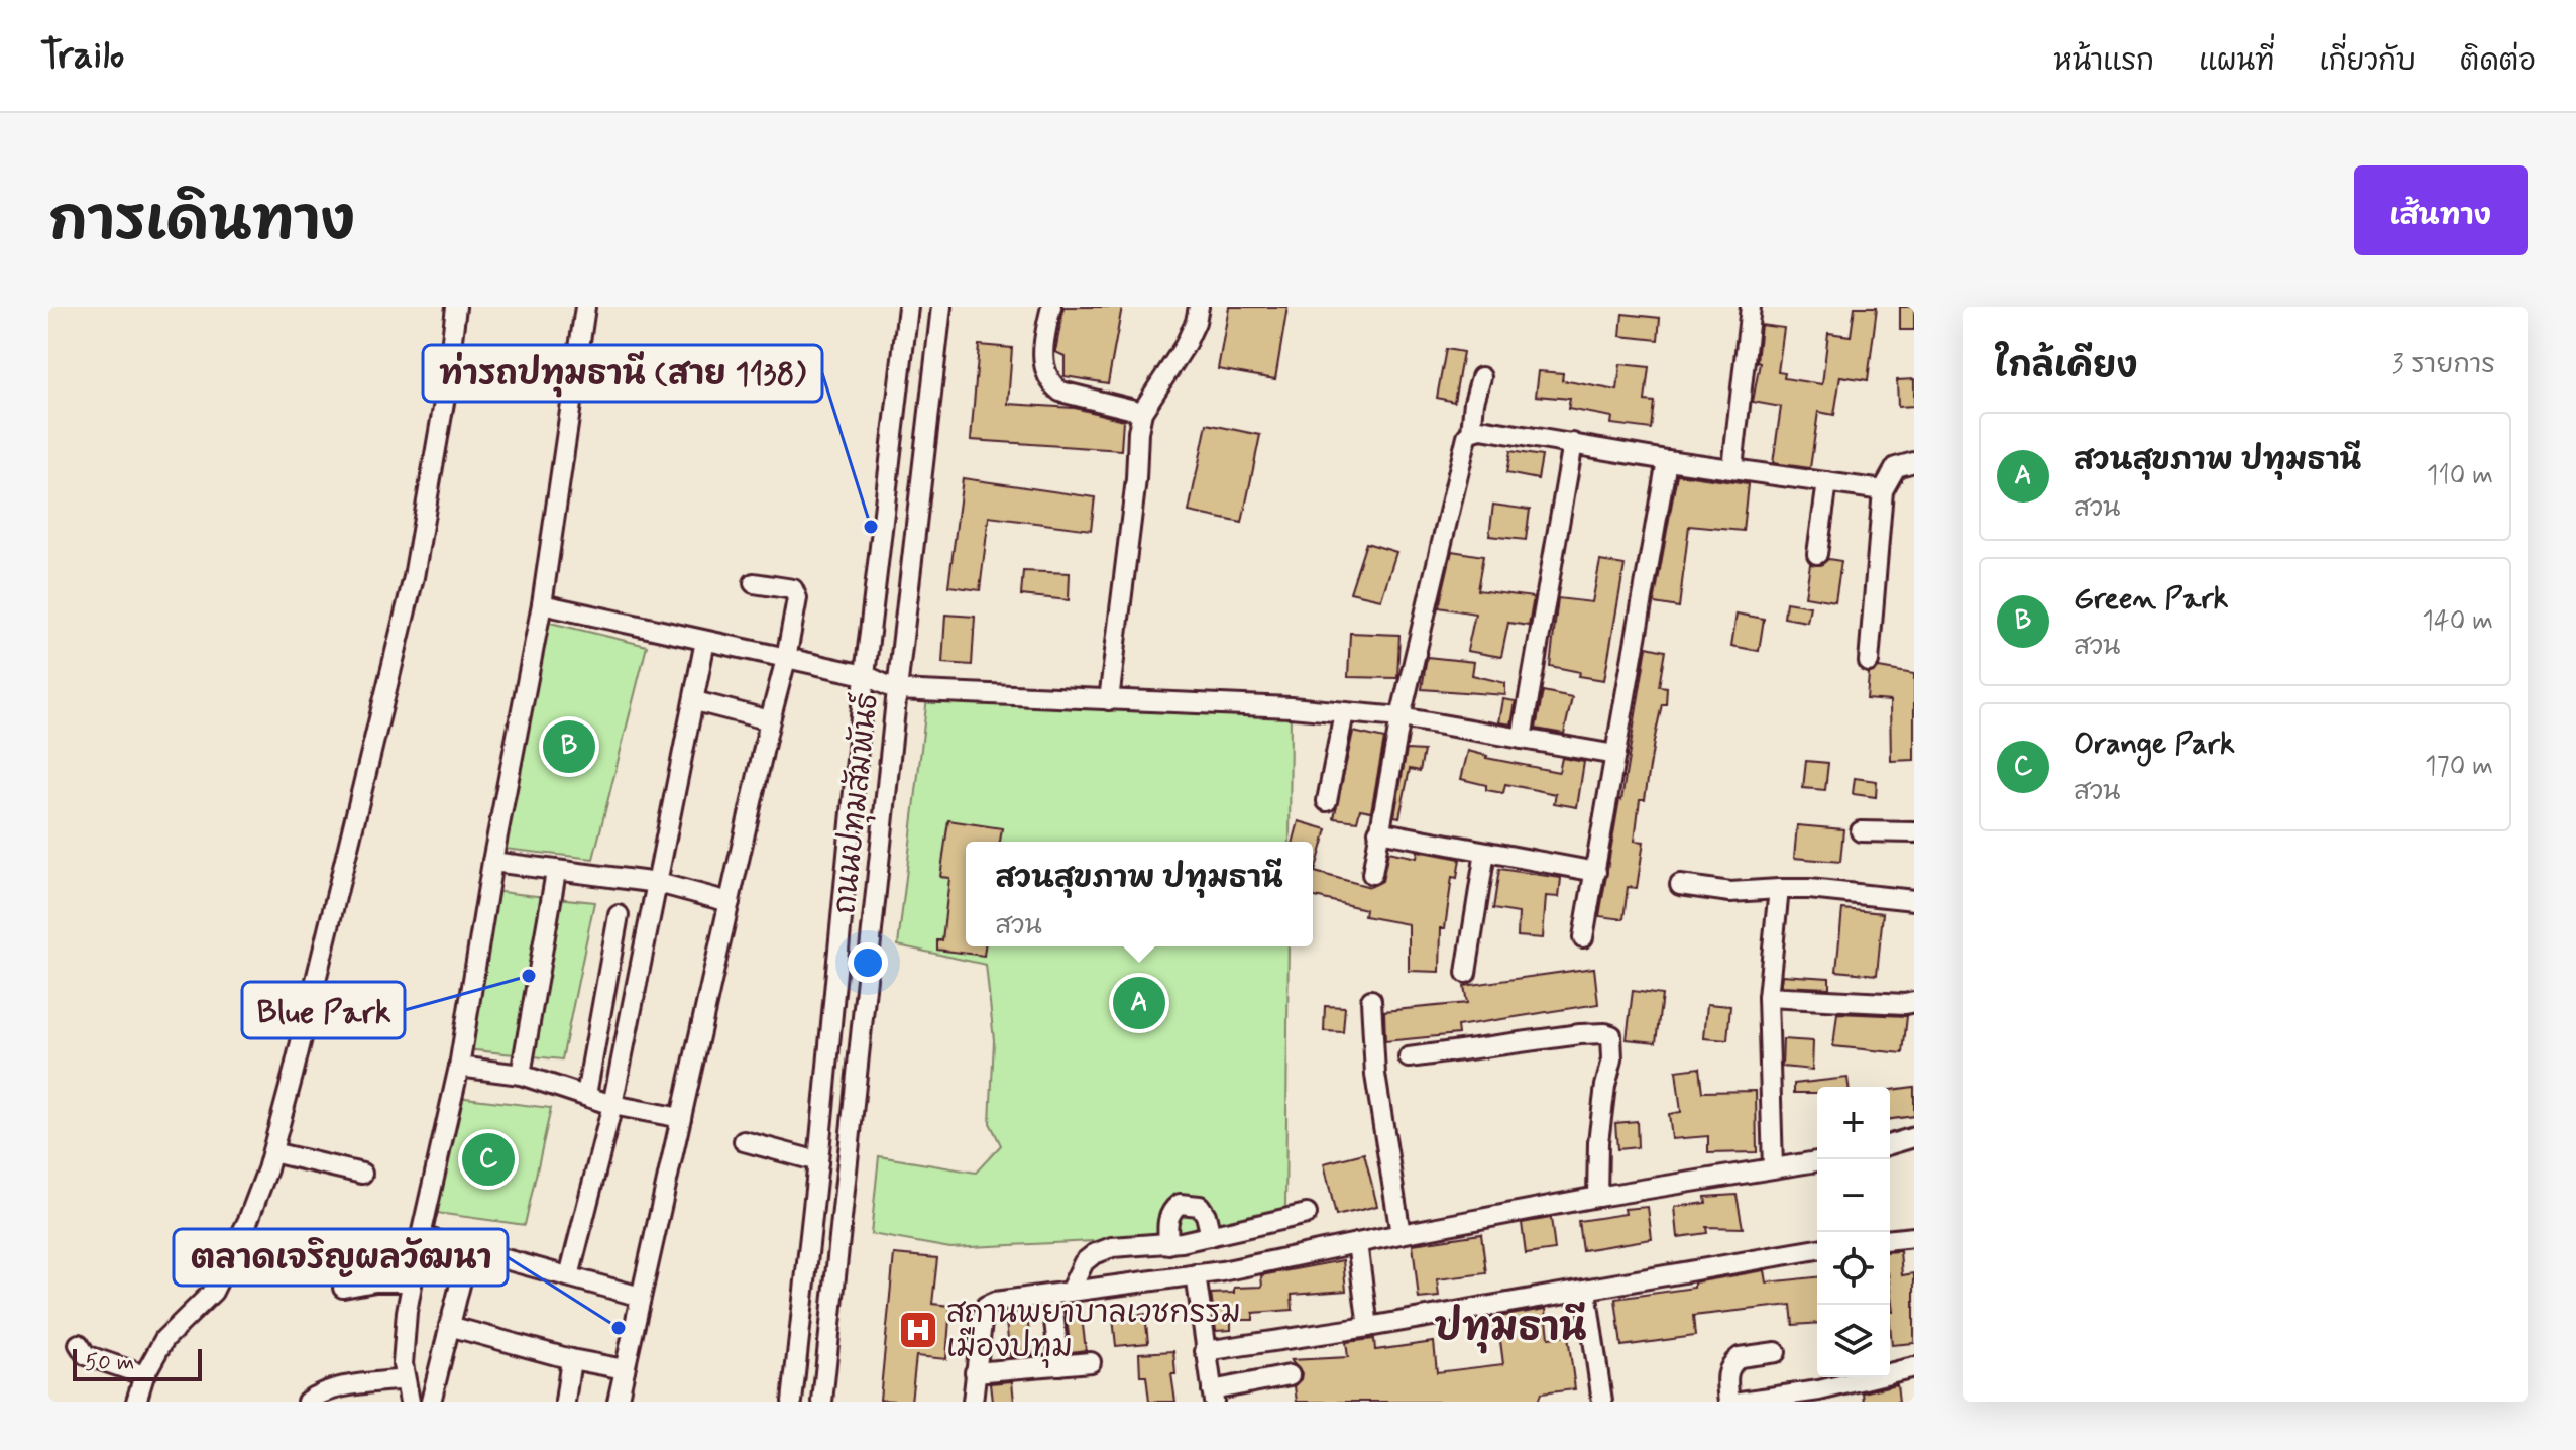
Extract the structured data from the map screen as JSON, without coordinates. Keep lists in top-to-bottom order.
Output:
{
  "streets": {
    "street": ["ถนนปทุมสัมพันธ์"]
  },
  "districts": ["ปทุมธานี"],
  "places": {
    "other": ["ท่ารถปทุมธานี (สาย 1138)", "Blue Park", "ตลาดเจริญผลวัฒนา"],
    "hospital": ["สถานพยาบาลเวชกรรม เมืองปทุม"]
  },
  "scale_bar": "50 m",
  "page": {
    "header": "Trailo",
    "nav": [
      "หน้าแรก",
      "แผนที่",
      "เกี่ยวกับ",
      "ติดต่อ"
    ],
    "title": "การเดินทาง",
    "buttons": "เส้นทาง",
    "heading": ["ใกล้เคียง", "3 รายการ"],
    "list": [
      {
        "mark": "A",
        "name": "สวนสุขภาพ ปทุมธานี",
        "note": "สวน",
        "value": "110 m"
      },
      {
        "mark": "B",
        "name": "Green Park",
        "note": "สวน",
        "value": "140 m"
      },
      {
        "mark": "C",
        "name": "Orange Park",
        "note": "สวน",
        "value": "170 m"
      }
    ],
    "pins": ["B", "A", "C"],
    "popup": ["สวนสุขภาพ ปทุมธานี", "สวน"],
    "map_buttons": ["+", "−"],
    "scale": "50 m"
  }
}
